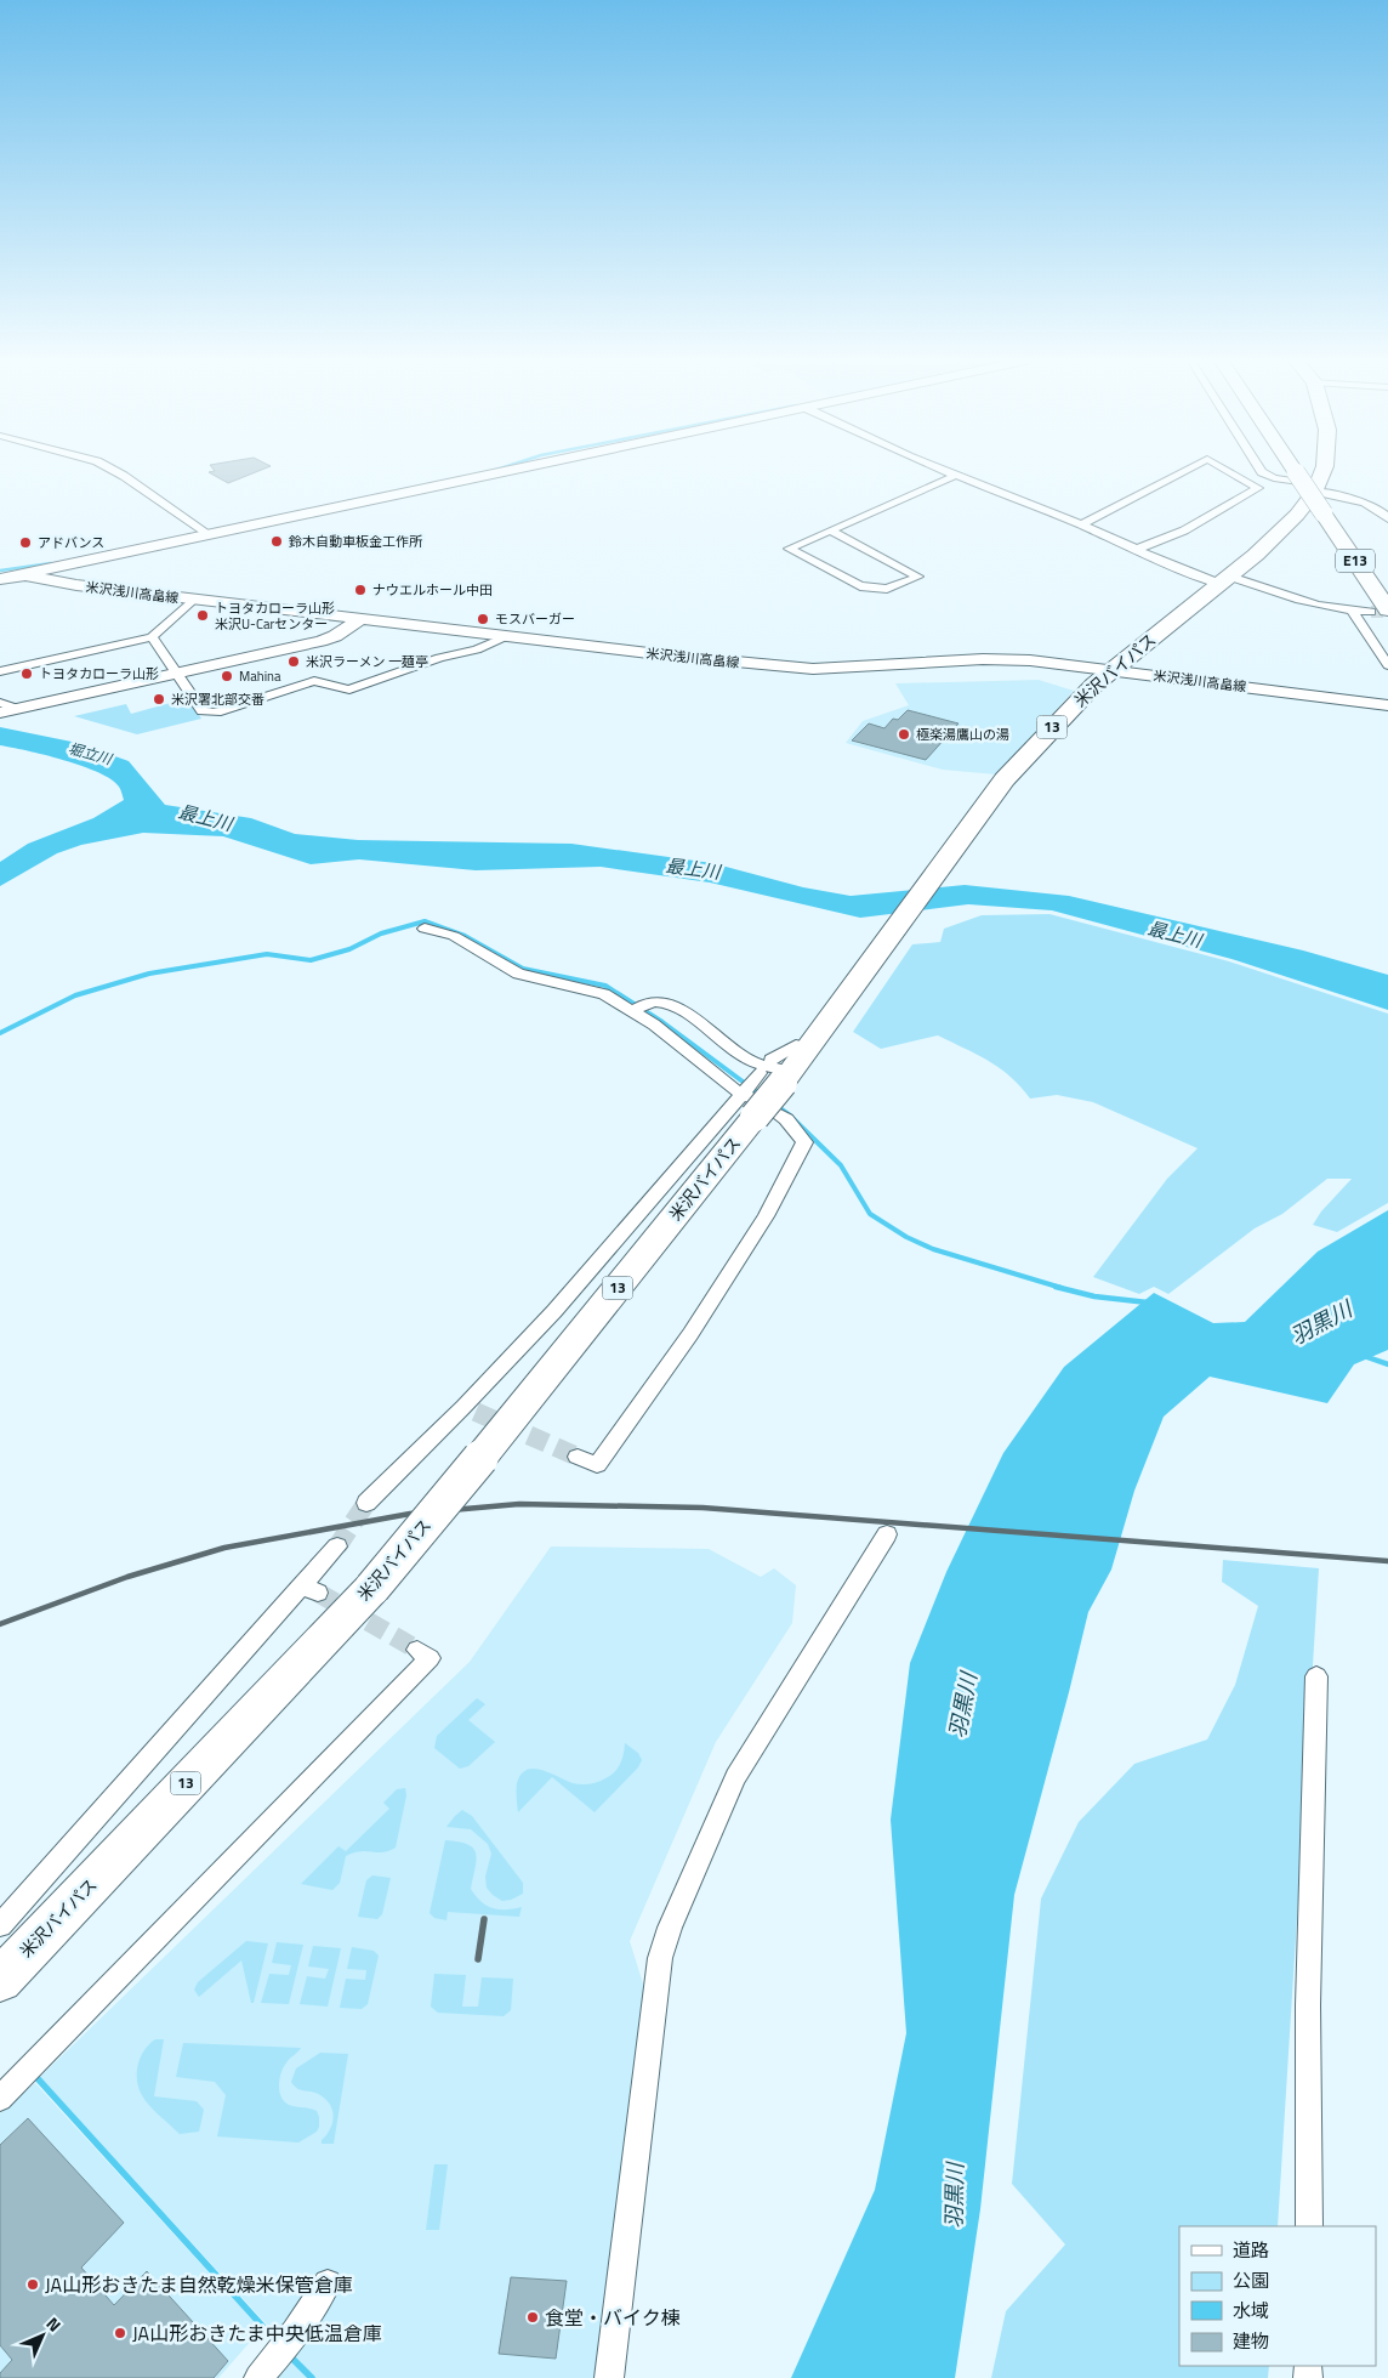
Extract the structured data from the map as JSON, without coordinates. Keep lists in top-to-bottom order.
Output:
{
  "streets": {
    "highway": ["E13", "米沢バイパス", "13"],
    "main road": ["米沢浅川高畠線"]
  },
  "crossings": [
    ["米沢浅川高畠線", "米沢バイパス"]
  ],
  "water": ["堀立川", "最上川", "羽黒川"],
  "places": [
    "鈴木自動車板金工作所",
    "アドバンス",
    "ナウエルホール中田",
    "トヨタカローラ山形 米沢U-Carセンター",
    "モスバーガー",
    "米沢ラーメン 一麺亭",
    "トヨタカローラ山形",
    "Mahina",
    "米沢署北部交番",
    "極楽湯鷹山の湯",
    "JA山形おきたま自然乾燥米保管倉庫",
    "食堂・バイク棟",
    "JA山形おきたま中央低温倉庫"
  ],
  "legend": [
    "道路",
    "公園",
    "水域",
    "建物"
  ],
  "north": "top right"
}
